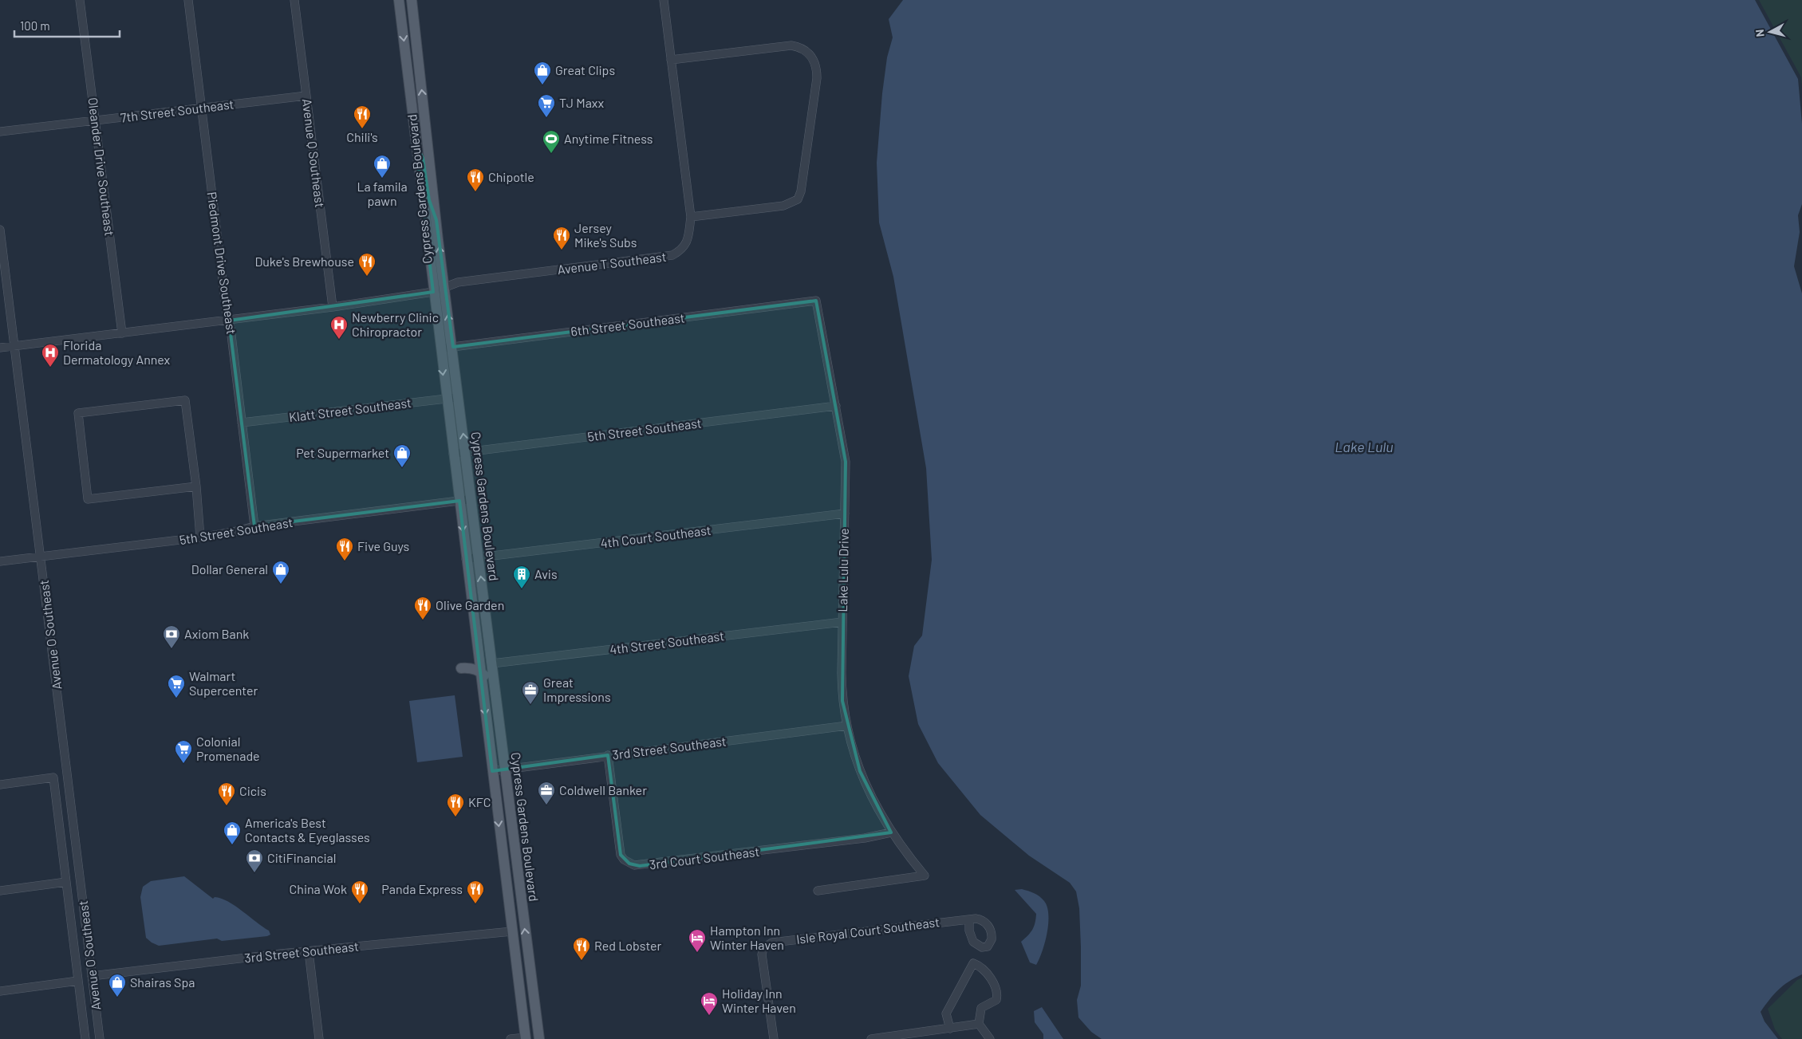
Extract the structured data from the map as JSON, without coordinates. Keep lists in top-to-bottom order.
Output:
{
  "streets": {
    "main road": ["Cypress Gardens Boulevard"],
    "street": [
      "7th Street Southeast",
      "Avenue Q Southeast",
      "Oleander Drive Southeast",
      "Piedmont Drive Southeast",
      "Avenue T Southeast",
      "6th Street Southeast",
      "Klatt Street Southeast",
      "5th Street Southeast",
      "4th Court Southeast",
      "Lake Lulu Drive",
      "Avenue O Southeast",
      "4th Street Southeast",
      "3rd Street Southeast",
      "3rd Court Southeast",
      "Isle Royal Court Southeast"
    ]
  },
  "crossings": [
    ["7th Street Southeast", "Avenue Q Southeast"],
    ["7th Street Southeast", "Oleander Drive Southeast"],
    ["7th Street Southeast", "Piedmont Drive Southeast"],
    ["Cypress Gardens Boulevard", "Avenue T Southeast"],
    ["Cypress Gardens Boulevard", "6th Street Southeast"],
    ["Cypress Gardens Boulevard", "Klatt Street Southeast"],
    ["Cypress Gardens Boulevard", "5th Street Southeast"],
    ["Cypress Gardens Boulevard", "4th Court Southeast"],
    ["Cypress Gardens Boulevard", "4th Street Southeast"],
    ["Cypress Gardens Boulevard", "3rd Street Southeast"],
    ["Piedmont Drive Southeast", "Klatt Street Southeast"],
    ["Piedmont Drive Southeast", "5th Street Southeast"],
    ["6th Street Southeast", "Lake Lulu Drive"],
    ["5th Street Southeast", "Lake Lulu Drive"],
    ["5th Street Southeast", "Avenue O Southeast"],
    ["4th Court Southeast", "Lake Lulu Drive"],
    ["Lake Lulu Drive", "4th Street Southeast"],
    ["Lake Lulu Drive", "3rd Street Southeast"],
    ["Lake Lulu Drive", "3rd Court Southeast"],
    ["Avenue O Southeast", "3rd Street Southeast"],
    ["3rd Street Southeast", "3rd Court Southeast"]
  ],
  "water": ["Lake Lulu"],
  "places": {
    "shop": [
      "Great Clips",
      "La famila pawn",
      "Pet Supermarket",
      "Dollar General",
      "America's Best Contacts & Eyeglasses",
      "Shairas Spa"
    ],
    "supermarket": ["TJ Maxx", "Walmart Supercenter", "Colonial Promenade"],
    "restaurant": [
      "Chili's",
      "Chipotle",
      "Jersey Mike's Subs",
      "Duke's Brewhouse",
      "Five Guys",
      "Olive Garden",
      "Cicis",
      "KFC",
      "China Wok",
      "Panda Express",
      "Red Lobster"
    ],
    "sports": ["Anytime Fitness"],
    "hospital": ["Newberry Clinic Chiropractor", "Florida Dermatology Annex"],
    "building": ["Avis"],
    "bank": ["Axiom Bank", "CitiFinancial"],
    "office": ["Great Impressions", "Coldwell Banker"],
    "hotel": ["Hampton Inn Winter Haven", "Holiday Inn Winter Haven"]
  },
  "scale_bar": "100 m",
  "north": "left"
}
